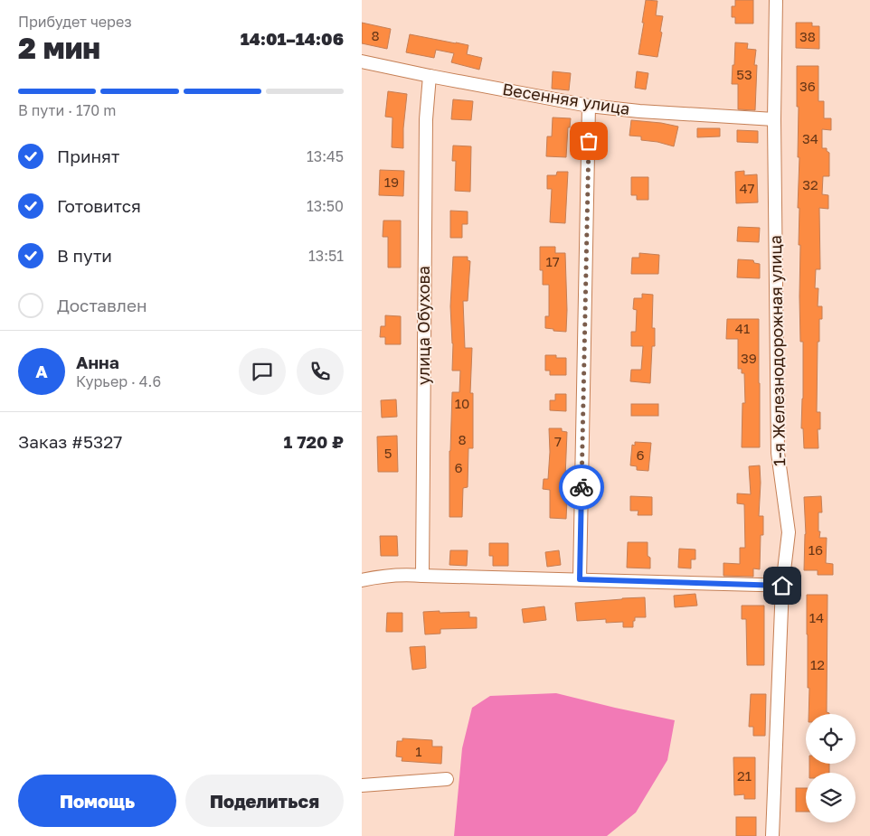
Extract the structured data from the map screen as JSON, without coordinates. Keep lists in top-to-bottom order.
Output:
{
  "streets": {
    "street": ["Весенняя улица", "улица Обухова", "1-я Железнодорожная улица"]
  },
  "crossings": [
    ["Весенняя улица", "улица Обухова"],
    ["Весенняя улица", "1-я Железнодорожная улица"]
  ],
  "house_numbers": [
    "8",
    "38",
    "53",
    "36",
    "34",
    "19",
    "32",
    "47",
    "17",
    "41",
    "39",
    "10",
    "8",
    "7",
    "5",
    "6",
    "6",
    "16",
    "14",
    "12",
    "1",
    "21"
  ],
  "page": {
    "heading": ["2 мин", "Прибудет через", "14:01–14:06"],
    "panel": [
      "Анна",
      "Курьер · 4.6",
      "Заказ #5327",
      "1 720 ₽"
    ],
    "bar": "В пути · 170 m",
    "list": [
      ["Принят", "13:45"],
      ["Готовится", "13:50"],
      ["В пути", "13:51"],
      "Доставлен"
    ],
    "round": "А",
    "buttons": ["Помощь", "Поделиться"]
  }
}
